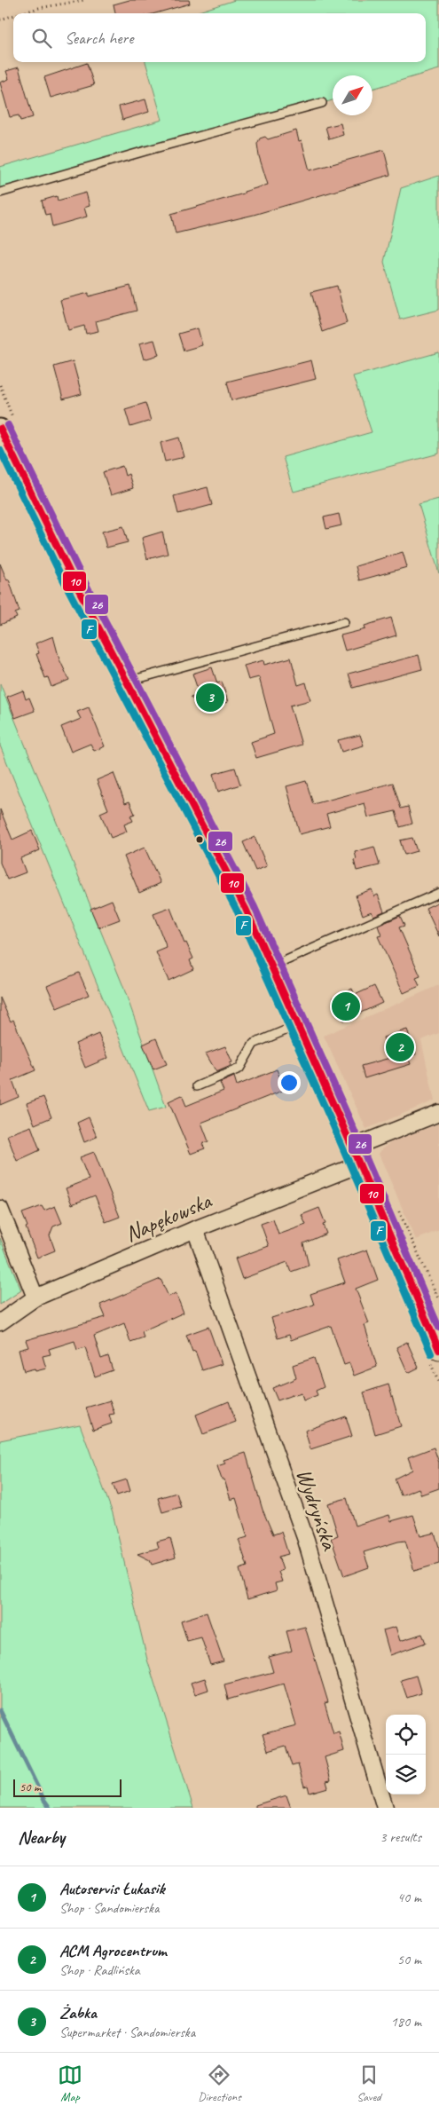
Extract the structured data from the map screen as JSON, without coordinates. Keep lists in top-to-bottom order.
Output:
{
  "streets": {
    "street": ["Napękowska", "Wydryńska"]
  },
  "crossings": [
    ["Napękowska", "Wydryńska"]
  ],
  "lines": ["transit line 26", "transit line 10", "transit line F"],
  "scale_bar": "50 m",
  "north": "top right",
  "page": {
    "search": "Search here",
    "pins": ["3", "1", "2"],
    "scale": "50 m",
    "heading": ["Nearby", "3 results"],
    "list": [
      {
        "mark": "1",
        "name": "Autoservis Łukasik",
        "note": "Shop · Sandomierska",
        "value": "40 m"
      },
      {
        "mark": "2",
        "name": "ACM Agrocentrum",
        "note": "Shop · Radlińska",
        "value": "50 m"
      },
      {
        "mark": "3",
        "name": "Żabka",
        "note": "Supermarket · Sandomierska",
        "value": "180 m"
      }
    ],
    "nav": ["Map", "Directions", "Saved"]
  }
}
